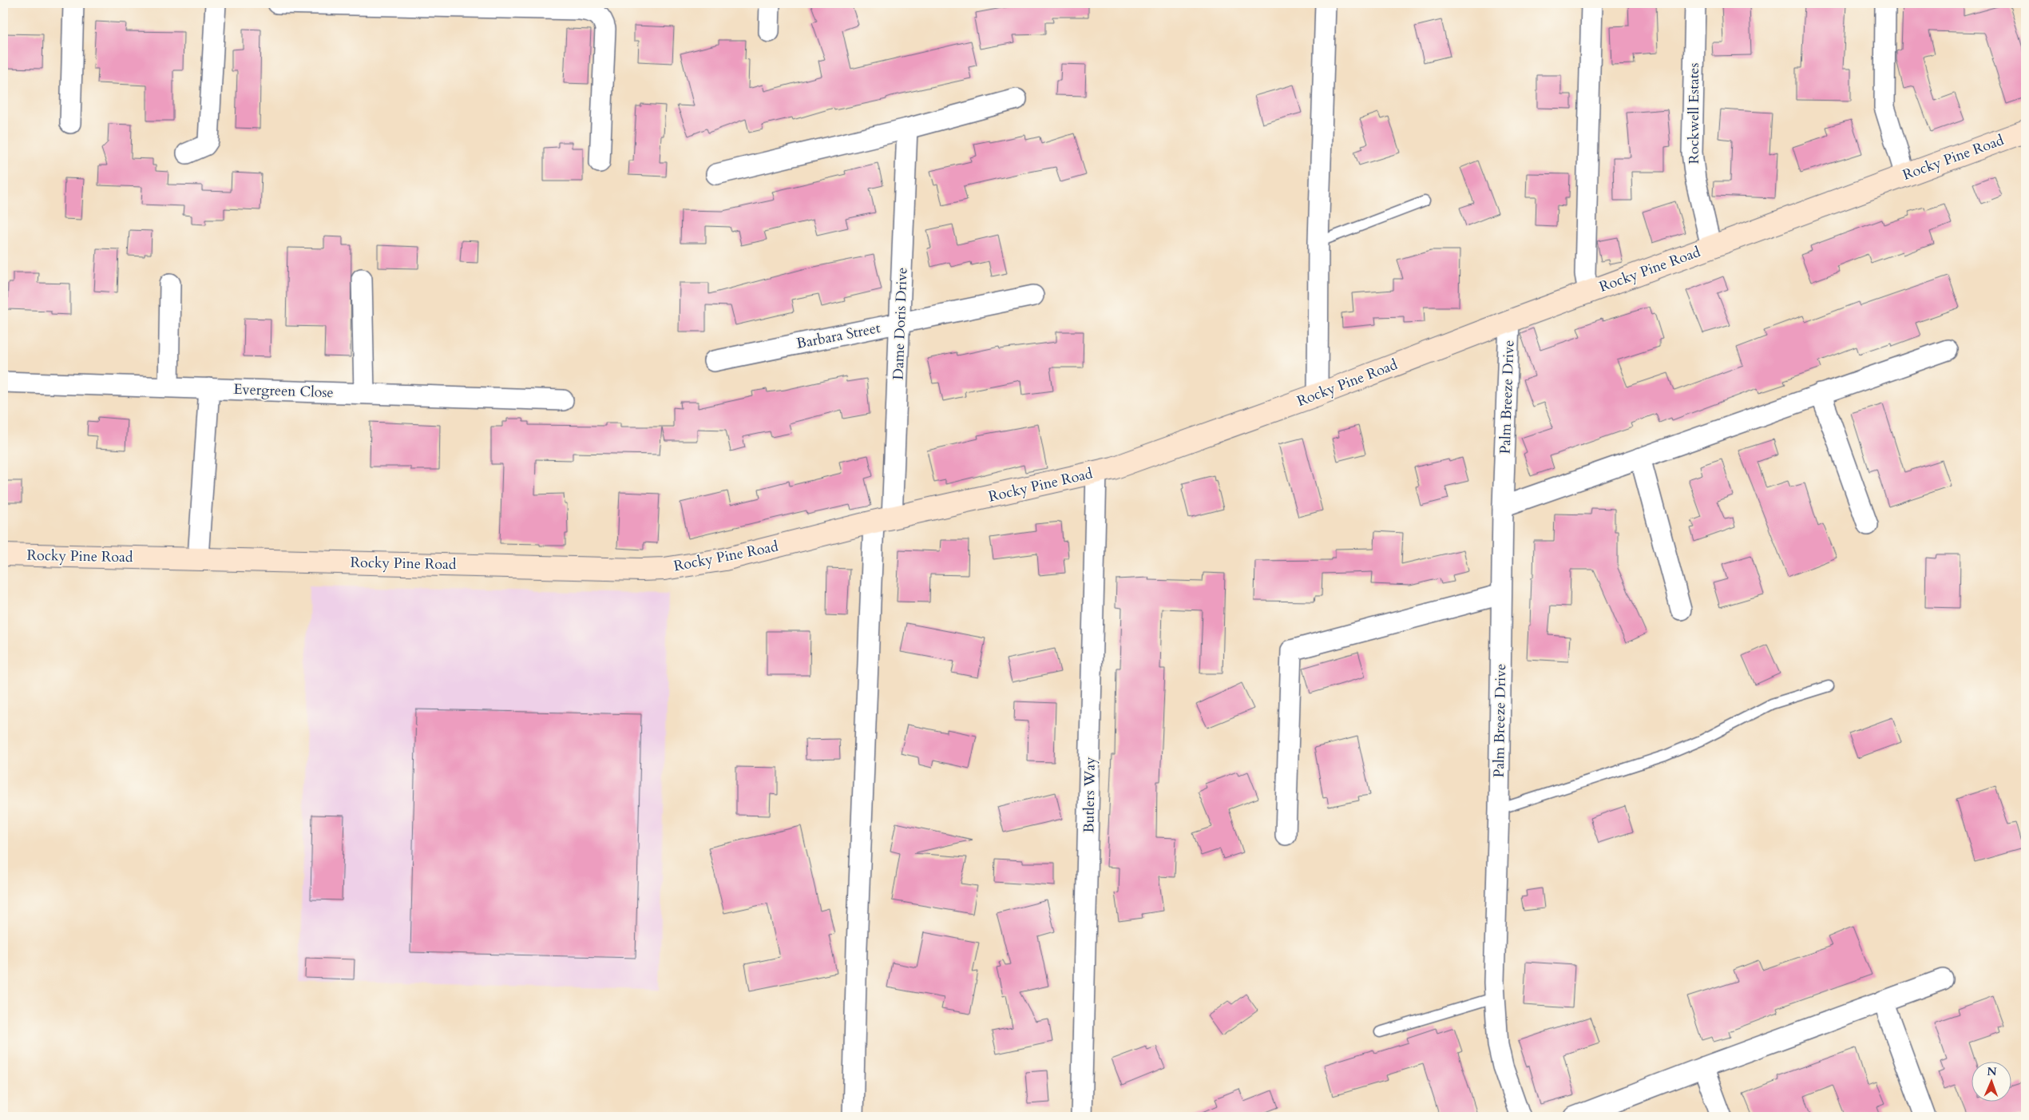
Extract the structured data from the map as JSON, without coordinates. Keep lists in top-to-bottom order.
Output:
{
  "streets": {
    "street": [
      "Rockwell Estates",
      "Rocky Pine Road",
      "Dame Doris Drive",
      "Barbara Street",
      "Evergreen Close",
      "Palm Breeze Drive",
      "Butlers Way"
    ]
  },
  "crossings": [
    ["Rockwell Estates", "Rocky Pine Road"],
    ["Rocky Pine Road", "Dame Doris Drive"],
    ["Rocky Pine Road", "Palm Breeze Drive"],
    ["Rocky Pine Road", "Butlers Way"],
    ["Dame Doris Drive", "Barbara Street"]
  ],
  "north": "top"
}
